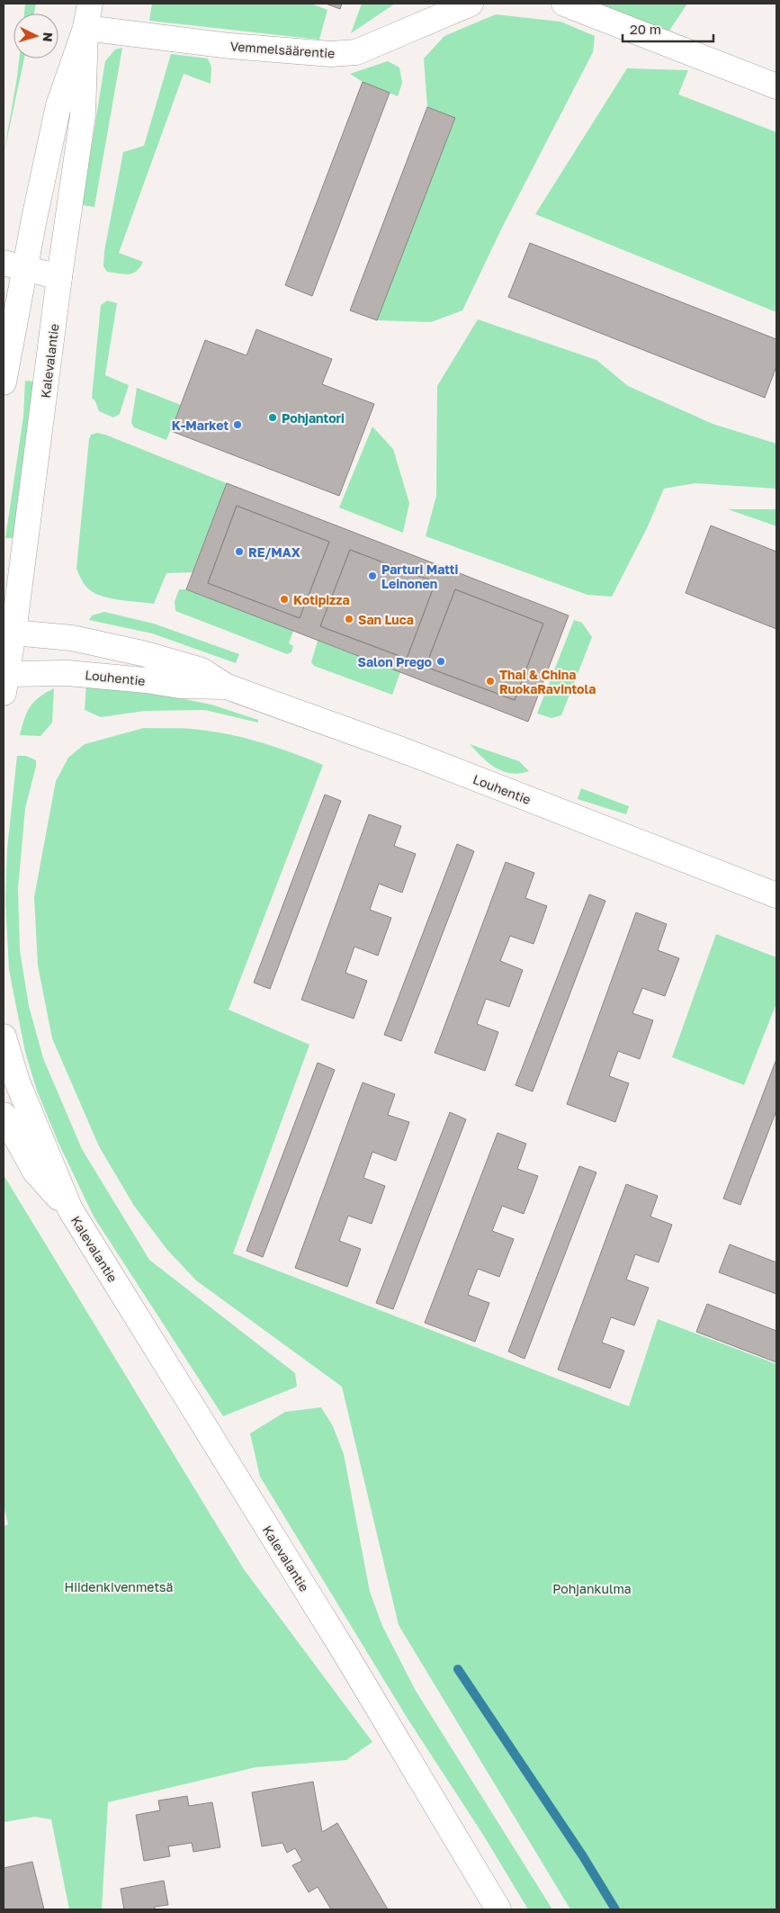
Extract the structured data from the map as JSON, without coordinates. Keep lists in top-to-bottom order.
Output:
{
  "streets": {
    "main road": ["Vemmelsäärentie", "Kalevalantie", "Louhentie"]
  },
  "crossings": [
    ["Vemmelsäärentie", "Kalevalantie"],
    ["Kalevalantie", "Louhentie"]
  ],
  "parks": ["Hiidenkivenmetsä", "Pohjankulma"],
  "places": [
    "Pohjantori",
    "K-Market",
    "RE/MAX",
    "Parturi Matti Leinonen",
    "Kotipizza",
    "San Luca",
    "Salon Prego",
    "Thai & China RuokaRavintola"
  ],
  "scale_bar": "20 m",
  "north": "right"
}
